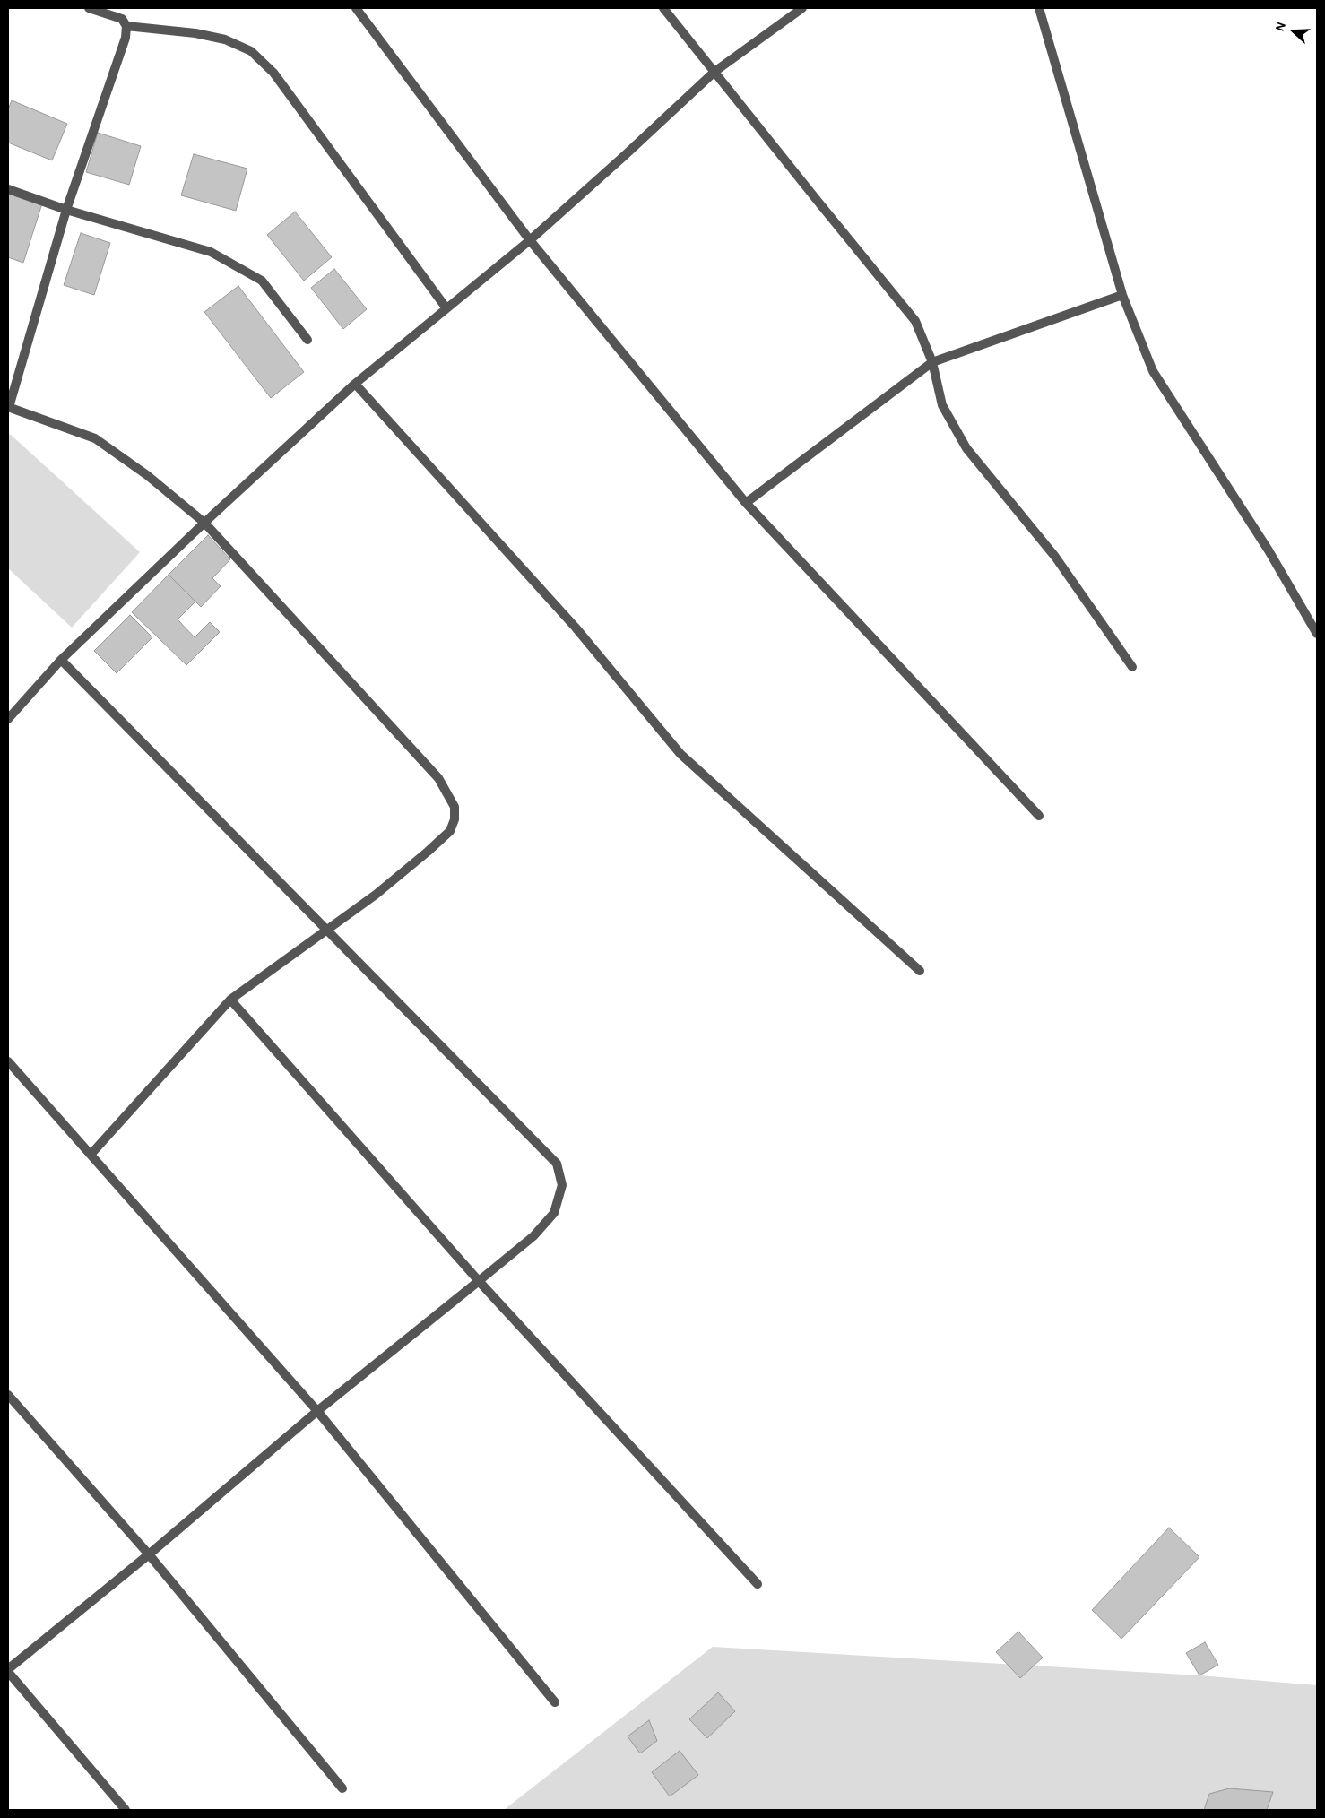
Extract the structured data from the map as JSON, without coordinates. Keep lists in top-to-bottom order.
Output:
{
  "north": "left"
}
